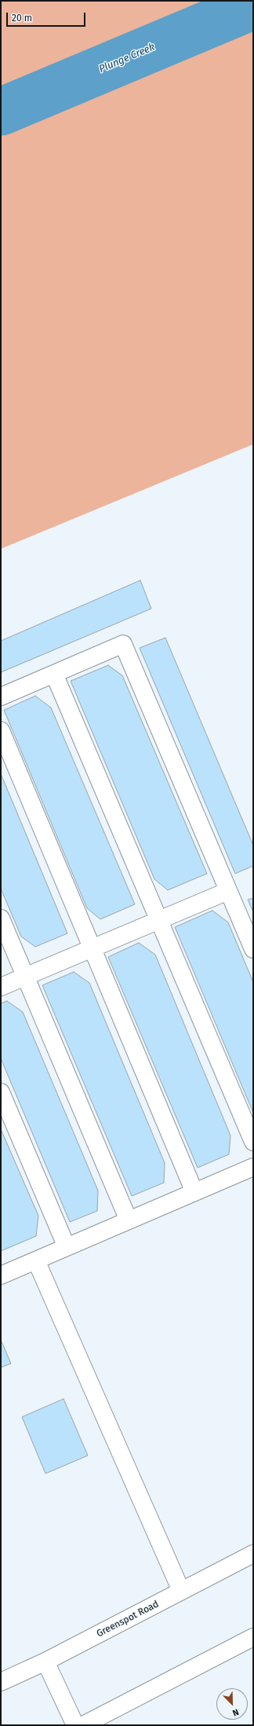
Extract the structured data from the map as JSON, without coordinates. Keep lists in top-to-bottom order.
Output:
{
  "streets": {
    "main road": ["Greenspot Road"]
  },
  "water": ["Plunge Creek"],
  "scale_bar": "20 m",
  "north": "bottom right"
}
